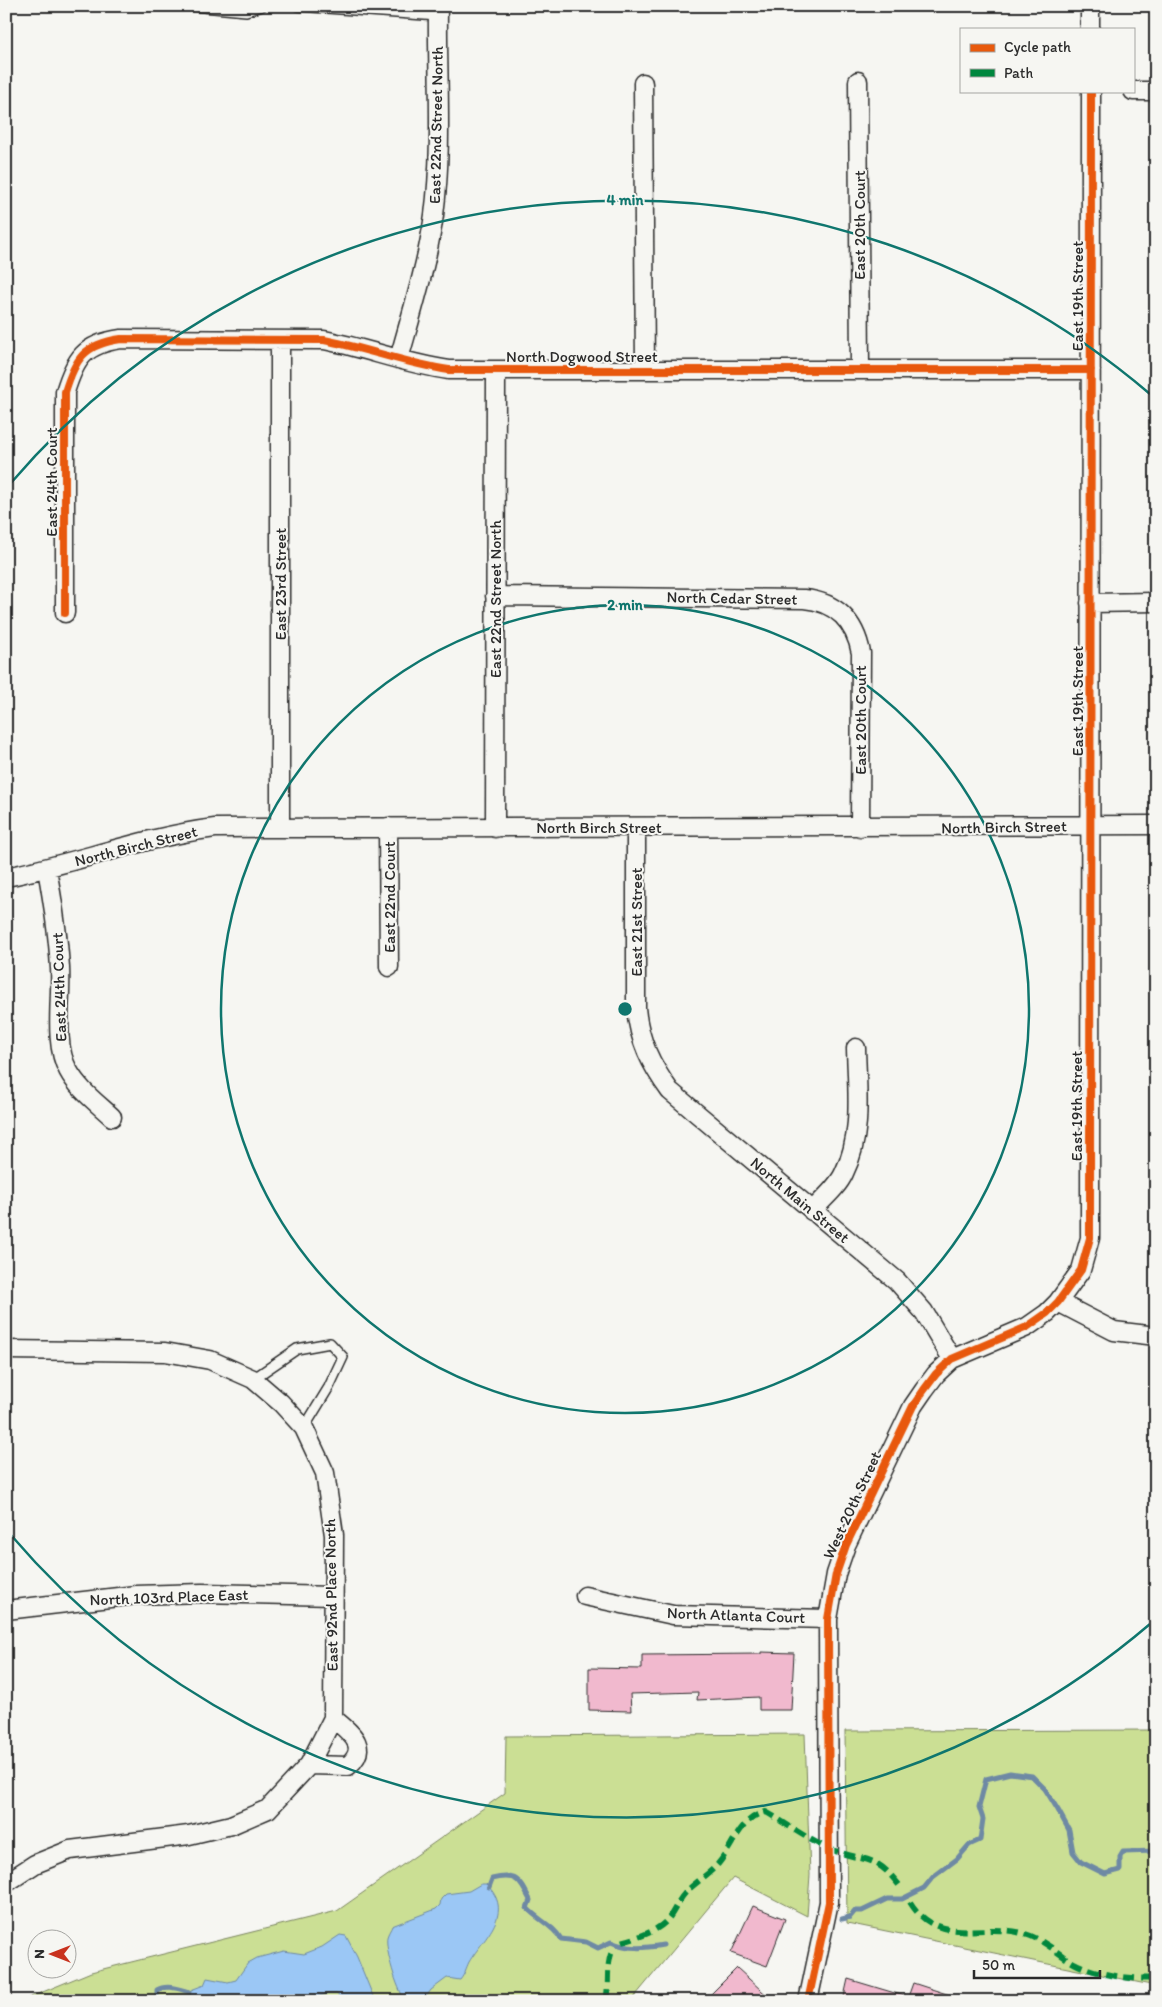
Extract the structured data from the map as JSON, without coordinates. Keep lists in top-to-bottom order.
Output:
{
  "streets": {
    "street": [
      "East 22nd Street North",
      "East 20th Court",
      "East 19th Street",
      "North Dogwood Street",
      "East 24th Court",
      "East 23rd Street",
      "North Cedar Street",
      "North Birch Street",
      "East 22nd Court",
      "East 21st Street",
      "North Main Street",
      "West 20th Street",
      "East 92nd Place North",
      "North 103rd Place East",
      "North Atlanta Court"
    ]
  },
  "crossings": [
    ["East 22nd Street North", "North Dogwood Street"],
    ["East 22nd Street North", "North Cedar Street"],
    ["East 22nd Street North", "North Birch Street"],
    ["East 20th Court", "North Dogwood Street"],
    ["East 20th Court", "North Cedar Street"],
    ["East 20th Court", "North Birch Street"],
    ["East 19th Street", "North Dogwood Street"],
    ["East 19th Street", "North Birch Street"],
    ["East 19th Street", "North Main Street"],
    ["East 19th Street", "West 20th Street"],
    ["North Dogwood Street", "East 24th Court"],
    ["North Dogwood Street", "East 23rd Street"],
    ["East 24th Court", "North Birch Street"],
    ["East 23rd Street", "North Birch Street"],
    ["North Birch Street", "East 22nd Court"],
    ["North Birch Street", "East 21st Street"],
    ["East 21st Street", "North Main Street"],
    ["North Main Street", "West 20th Street"],
    ["West 20th Street", "North Atlanta Court"],
    ["East 92nd Place North", "North 103rd Place East"]
  ],
  "legend": ["Cycle path", "Path"],
  "scale_bar": "50 m",
  "north": "left",
  "rings": ["4 min", "2 min"]
}
